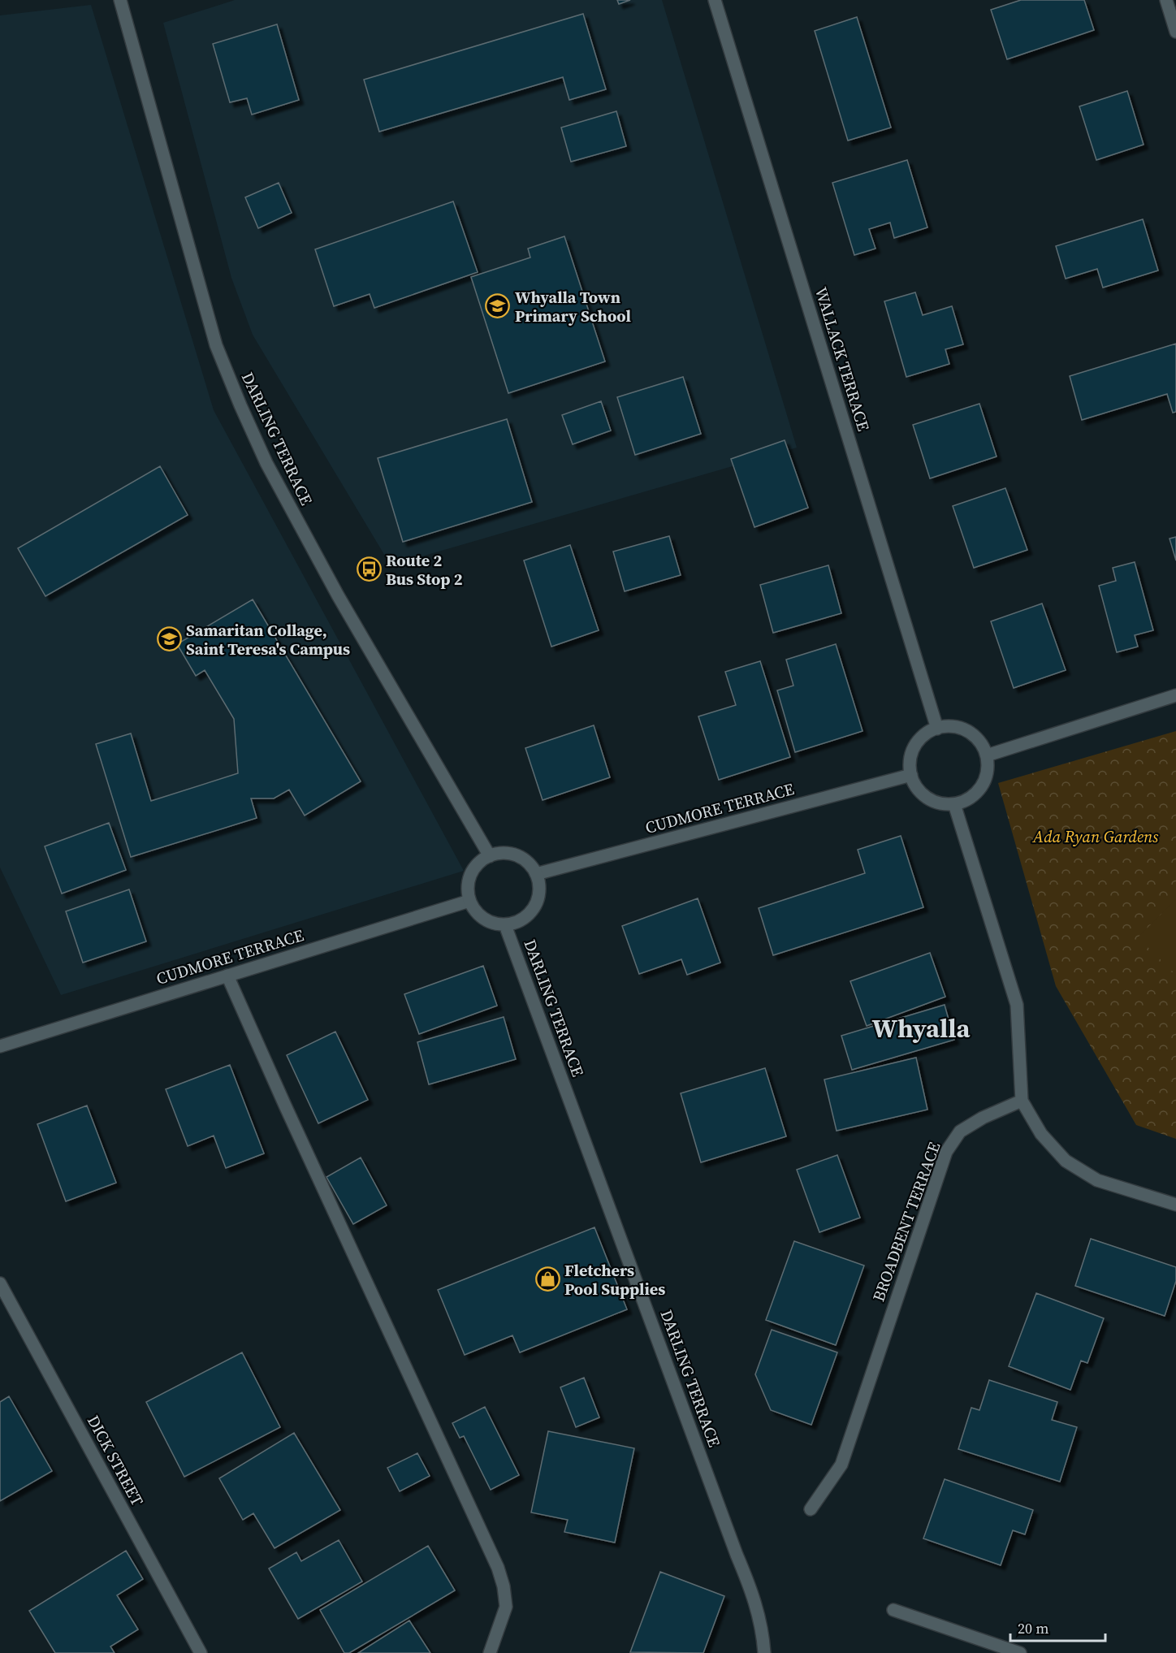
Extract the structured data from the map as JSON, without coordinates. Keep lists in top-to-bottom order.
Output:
{
  "streets": {
    "street": [
      "WALLACK TERRACE",
      "DARLING TERRACE",
      "CUDMORE TERRACE",
      "BROADBENT TERRACE",
      "DICK STREET"
    ]
  },
  "crossings": [
    ["WALLACK TERRACE", "CUDMORE TERRACE"],
    ["DARLING TERRACE", "CUDMORE TERRACE"]
  ],
  "districts": ["Whyalla"],
  "parks": ["Ada Ryan Gardens"],
  "places": {
    "school or university": ["Whyalla Town Primary School", "Samaritan Collage, Saint Teresa's Campus"],
    "bus stop": ["Route 2 Bus Stop 2"],
    "shop": ["Fletchers Pool Supplies"]
  },
  "scale_bar": "20 m"
}
